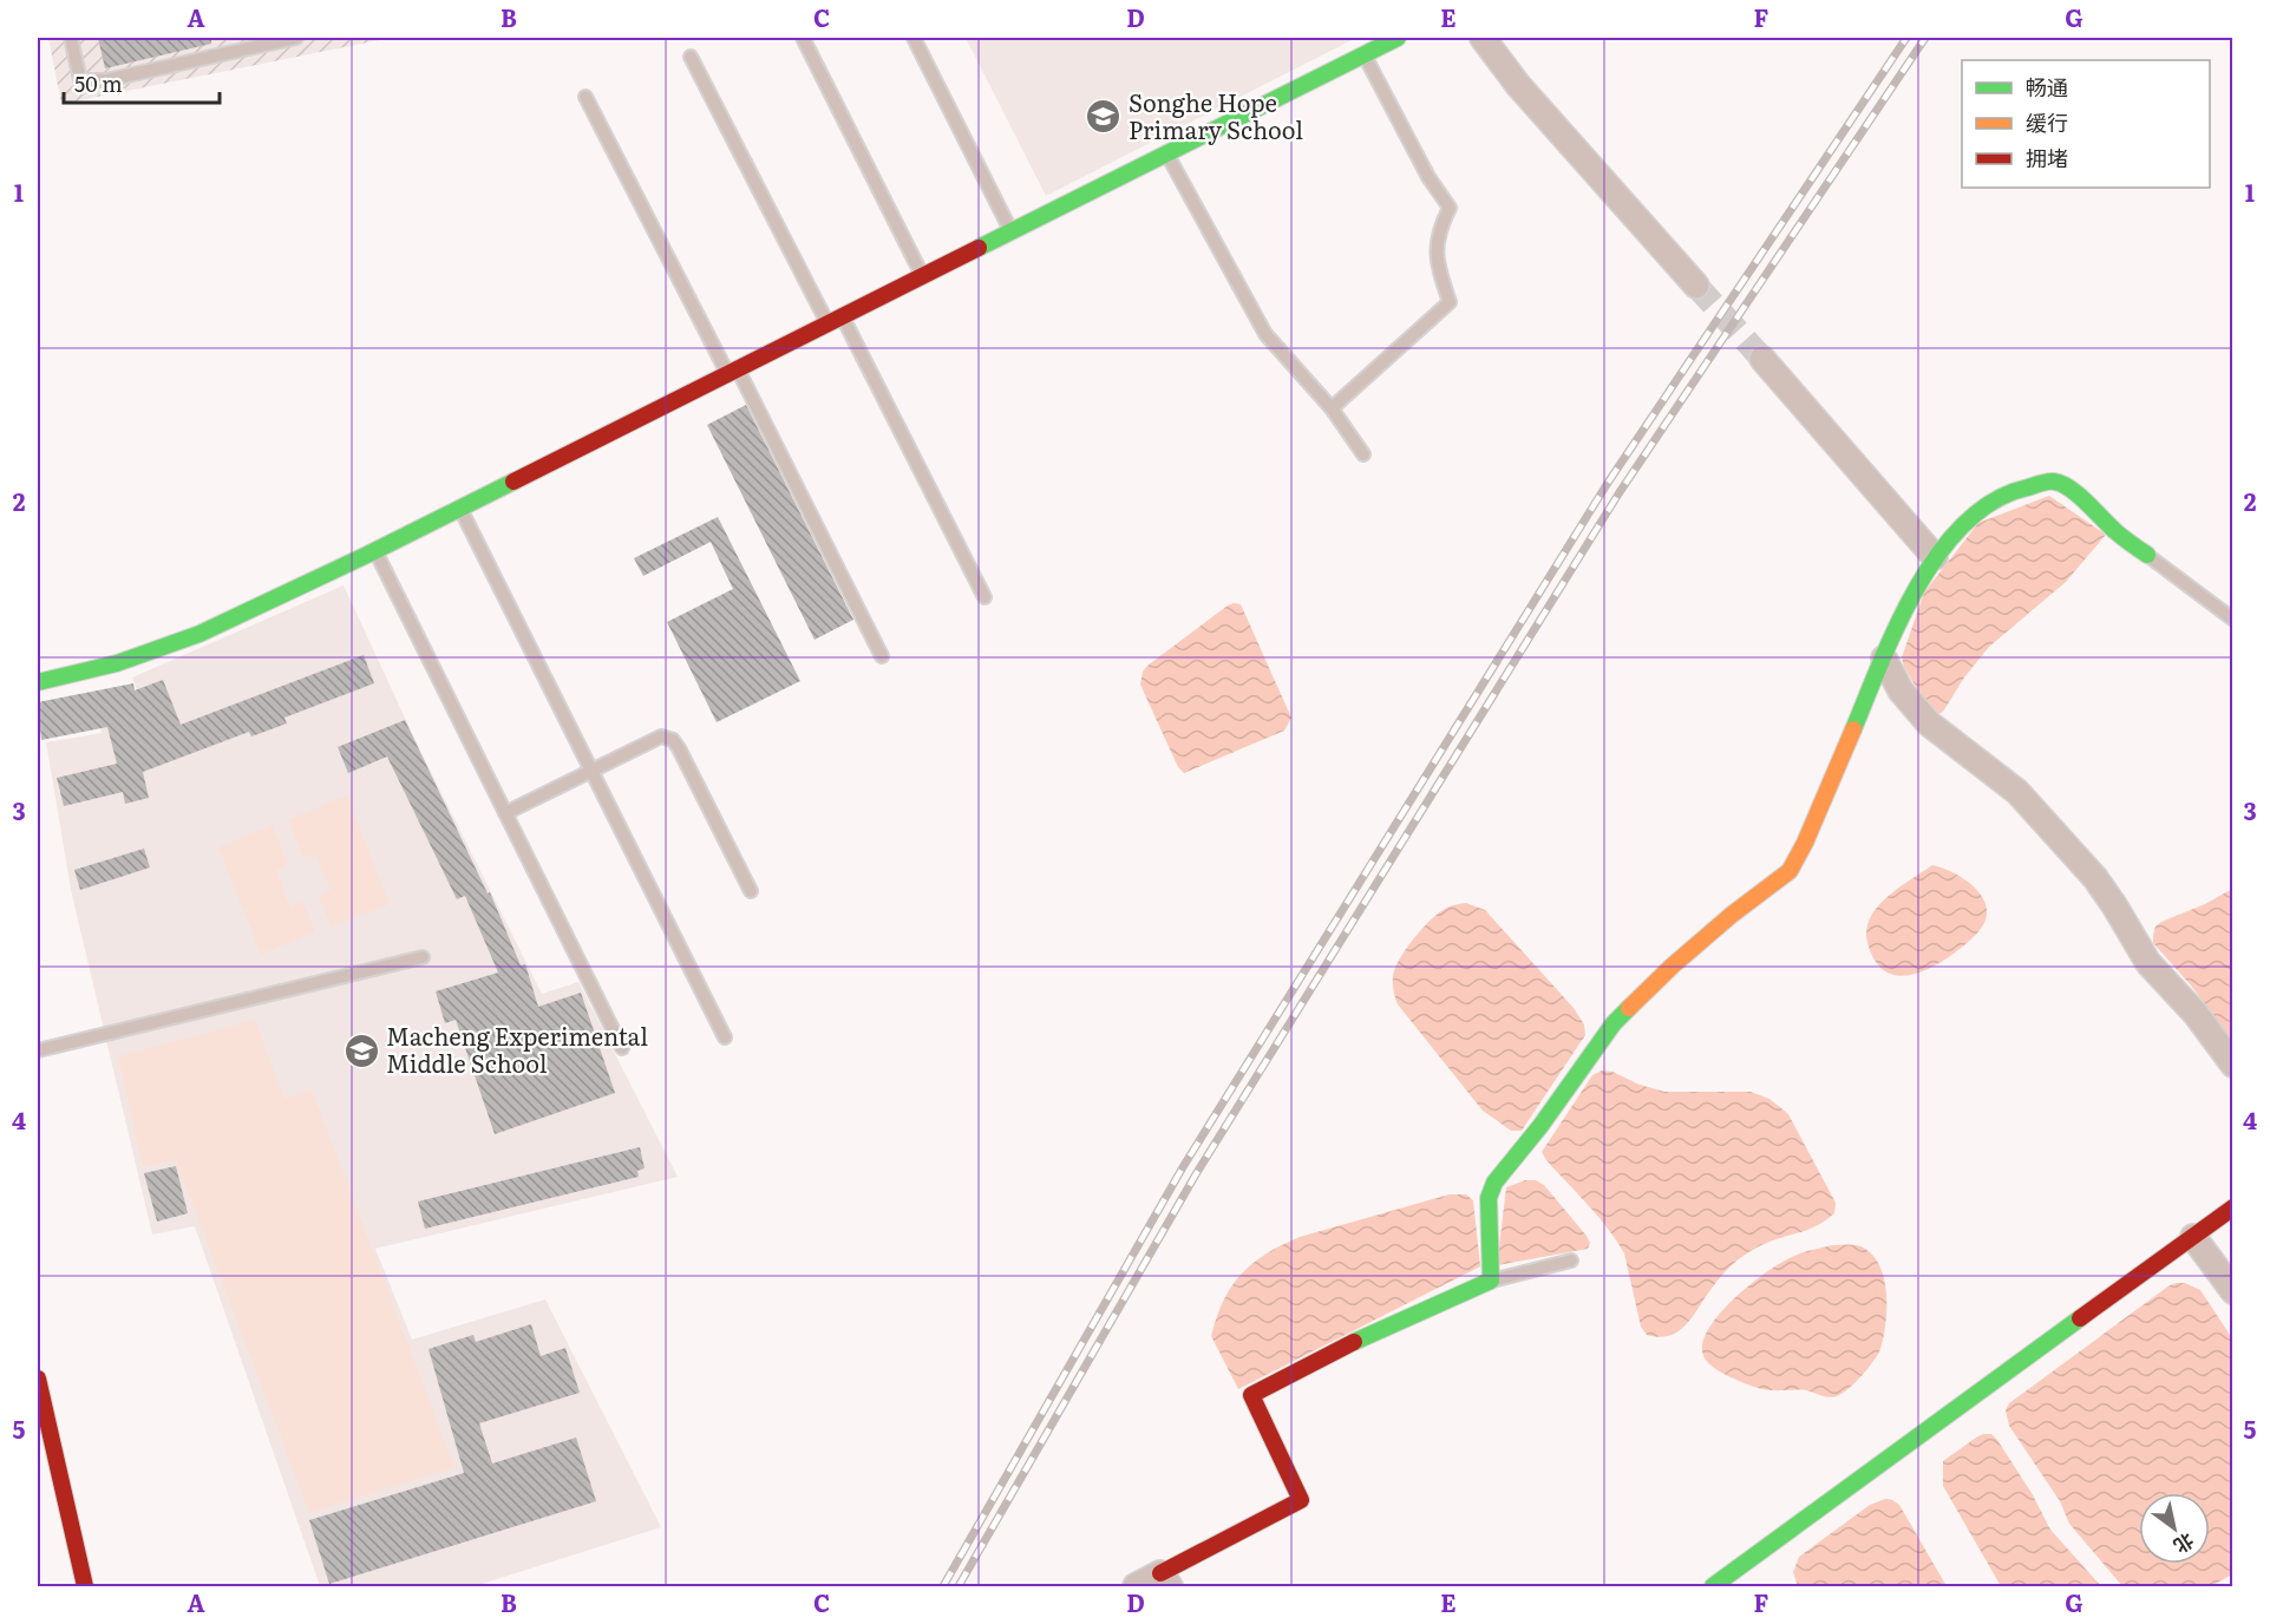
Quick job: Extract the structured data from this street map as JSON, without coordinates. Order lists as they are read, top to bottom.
{
  "places": {
    "school or university": ["Songhe Hope Primary School", "Macheng Experimental Middle School"]
  },
  "legend": ["畅通", "缓行", "拥堵"],
  "scale_bar": "50 m",
  "north": "bottom right",
  "grid": {
    "columns": [
      "A",
      "B",
      "C",
      "D",
      "E",
      "F",
      "G"
    ],
    "rows": [
      "1",
      "2",
      "3",
      "4",
      "5"
    ]
  }
}
